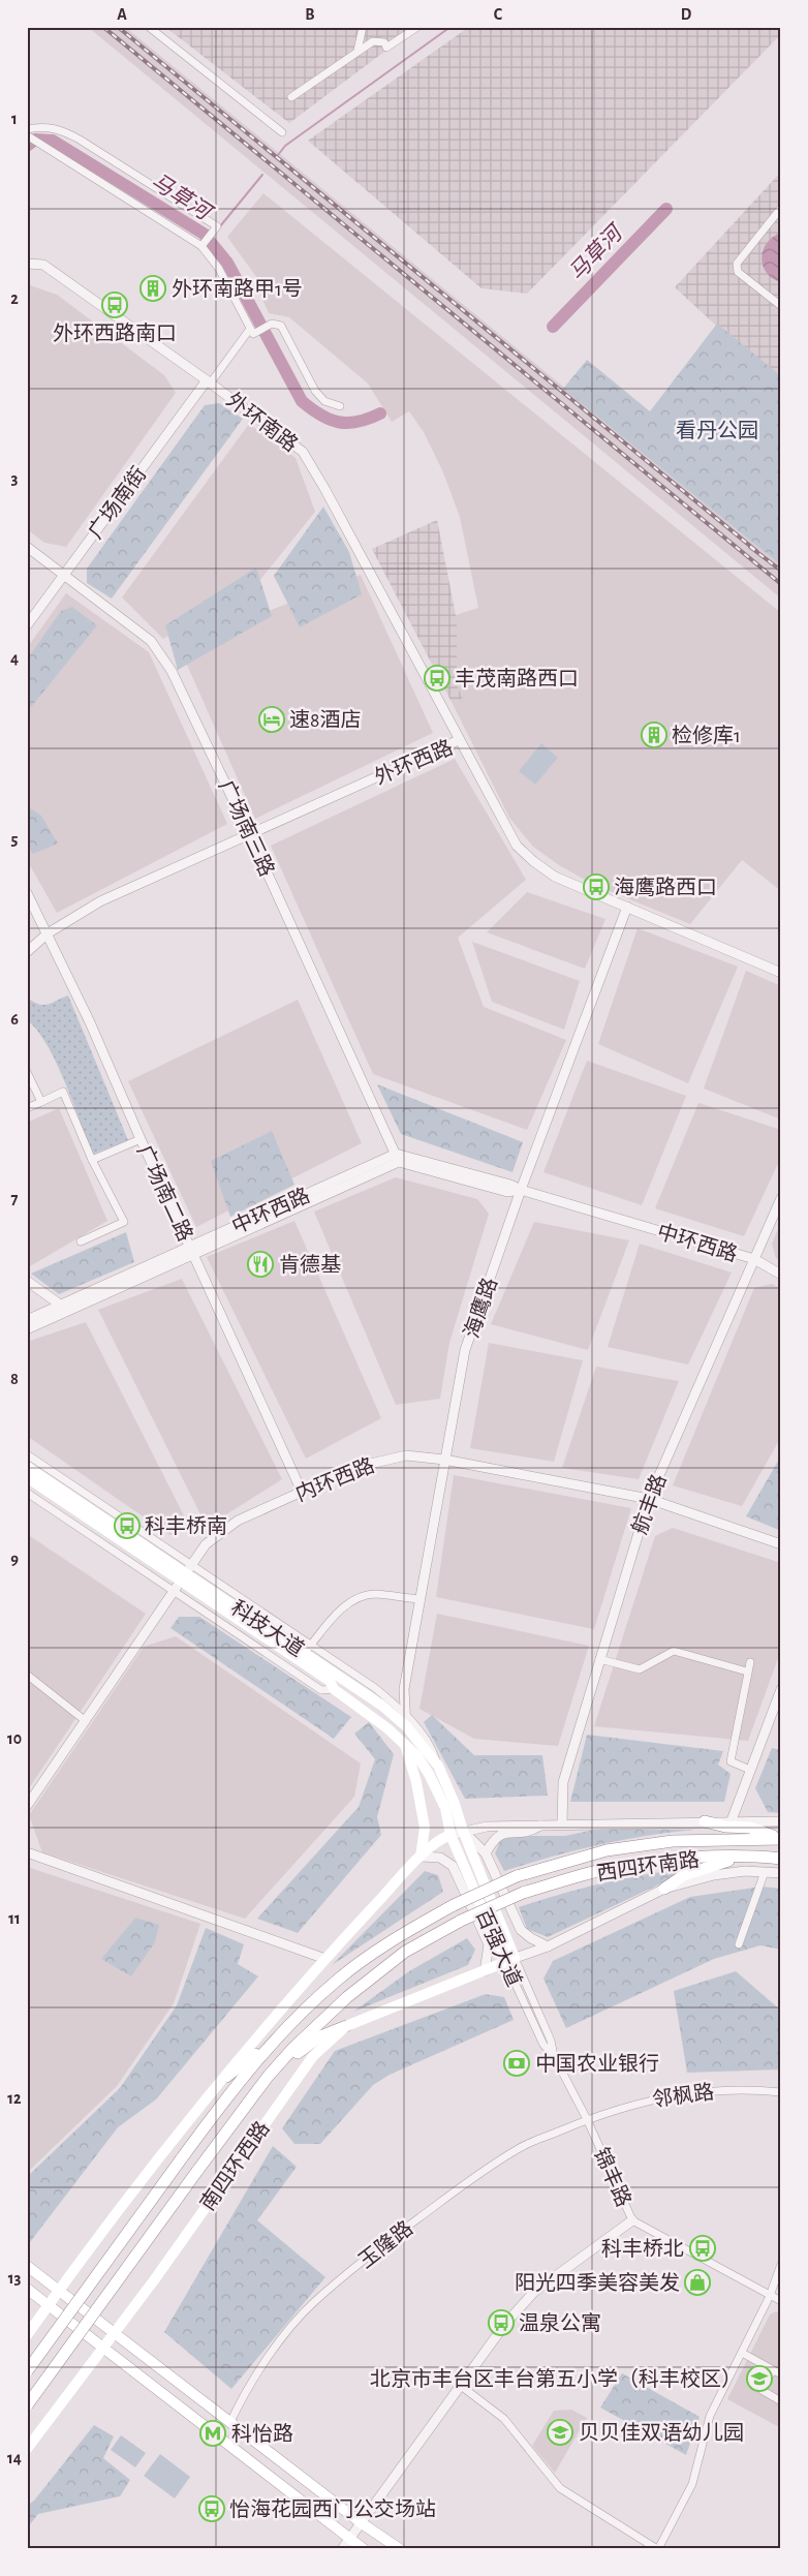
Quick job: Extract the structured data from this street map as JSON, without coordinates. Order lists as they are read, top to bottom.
{
  "streets": {
    "highway": ["西四环南路"],
    "main road": ["科技大道", "百强大道", "南四环西路"],
    "street": [
      "外环南路",
      "广场南街",
      "外环西路",
      "广场南三路",
      "广场南二路",
      "中环西路",
      "海鹰路",
      "内环西路",
      "航丰路",
      "邻枫路",
      "锦丰路",
      "玉隆路"
    ]
  },
  "crossings": [
    ["外环南路", "广场南街"],
    ["外环南路", "外环西路"],
    ["广场南街", "广场南三路"],
    ["外环西路", "广场南三路"],
    ["外环西路", "广场南二路"],
    ["外环西路", "海鹰路"],
    ["广场南三路", "中环西路"],
    ["广场南二路", "中环西路"],
    ["广场南二路", "内环西路"],
    ["中环西路", "海鹰路"],
    ["中环西路", "航丰路"],
    ["海鹰路", "内环西路"],
    ["海鹰路", "科技大道"],
    ["内环西路", "航丰路"],
    ["内环西路", "科技大道"],
    ["航丰路", "西四环南路"],
    ["科技大道", "西四环南路"],
    ["科技大道", "百强大道"],
    ["西四环南路", "百强大道"],
    ["西四环南路", "南四环西路"],
    ["百强大道", "邻枫路"],
    ["百强大道", "南四环西路"],
    ["百强大道", "锦丰路"],
    ["百强大道", "玉隆路"],
    ["邻枫路", "锦丰路"],
    ["邻枫路", "玉隆路"],
    ["锦丰路", "玉隆路"]
  ],
  "water": ["马草河"],
  "parks": ["看丹公园"],
  "places": {
    "building": ["外环南路甲1号", "检修库1"],
    "bus stop": [
      "外环西路南口",
      "丰茂南路西口",
      "海鹰路西口",
      "科丰桥南",
      "科丰桥北",
      "温泉公寓",
      "怡海花园西门公交场站"
    ],
    "hotel": ["速8酒店"],
    "restaurant": ["肯德基"],
    "bank": ["中国农业银行"],
    "shop": ["阳光四季美容美发"],
    "school or university": ["北京市丰台区丰台第五小学（科丰校区）", "贝贝佳双语幼儿园"],
    "metro station": ["科怡路"]
  },
  "grid": {
    "columns": [
      "A",
      "B",
      "C",
      "D"
    ],
    "rows": [
      "1",
      "2",
      "3",
      "4",
      "5",
      "6",
      "7",
      "8",
      "9",
      "10",
      "11",
      "12",
      "13",
      "14"
    ]
  }
}
